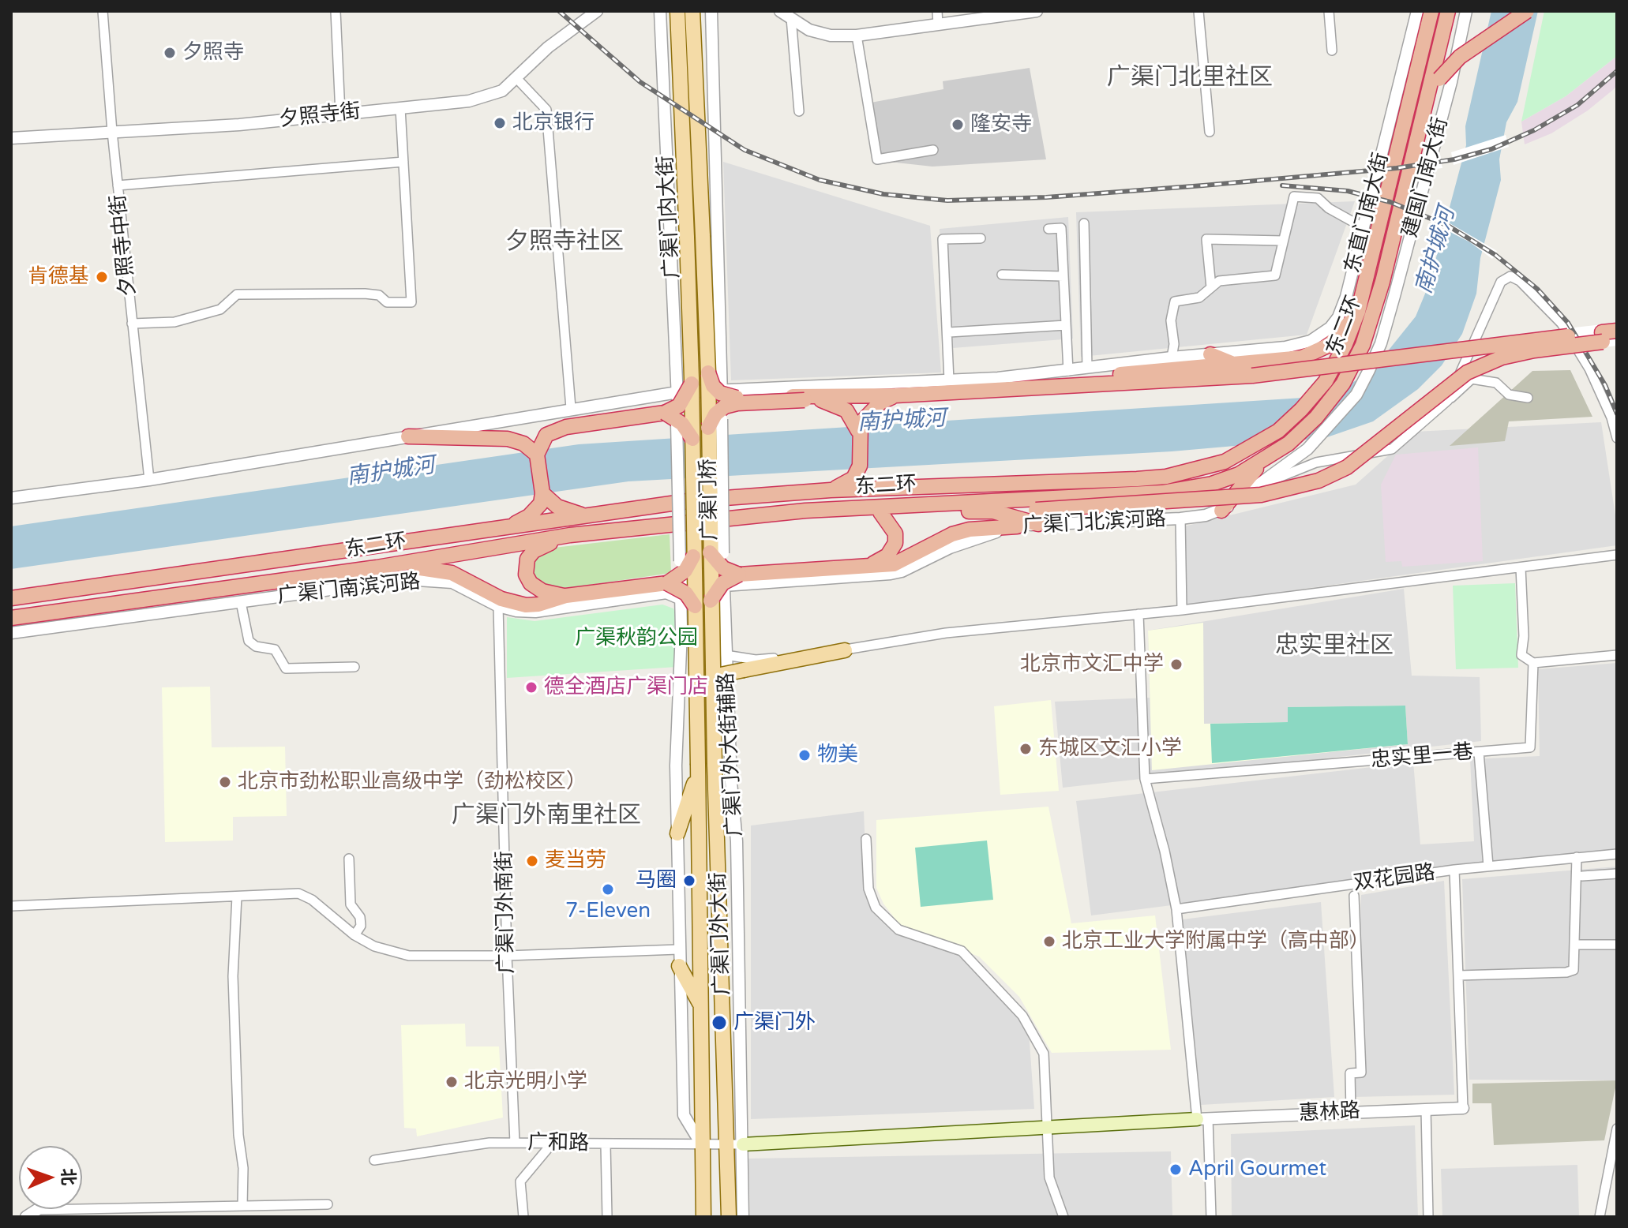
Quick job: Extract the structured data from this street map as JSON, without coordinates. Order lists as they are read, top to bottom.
{
  "streets": {
    "highway": ["东二环"],
    "main road": ["广渠门内大街", "广渠门桥", "广渠门外大街"],
    "street": [
      "夕照寺街",
      "建国门南大街",
      "东直门南大街",
      "夕照寺中街",
      "广渠门北滨河路",
      "广渠门南滨河路",
      "广渠门外大街辅路",
      "忠实里一巷",
      "双花园路",
      "广渠门外南街",
      "惠林路",
      "广和路"
    ]
  },
  "crossings": [
    ["夕照寺街", "夕照寺中街"],
    ["建国门南大街", "广渠门北滨河路"],
    ["广渠门内大街", "广渠门桥"],
    ["广渠门桥", "广渠门外大街辅路"],
    ["广渠门桥", "广渠门外大街"],
    ["广渠门北滨河路", "广渠门南滨河路"],
    ["广渠门北滨河路", "广渠门外大街辅路"],
    ["广渠门南滨河路", "广渠门外大街辅路"],
    ["广渠门南滨河路", "广渠门外南街"],
    ["广渠门外大街辅路", "广和路"],
    ["广渠门外南街", "广和路"],
    ["广渠门外大街", "广和路"]
  ],
  "districts": [
    "广渠门北里社区",
    "夕照寺社区",
    "忠实里社区",
    "广渠门外南里社区"
  ],
  "water": ["南护城河"],
  "parks": ["广渠秋韵公园"],
  "places": [
    "夕照寺",
    "北京银行",
    "隆安寺",
    "肯德基",
    "北京市文汇中学",
    "德全酒店广渠门店",
    "东城区文汇小学",
    "物美",
    "北京市劲松职业高级中学（劲松校区）",
    "麦当劳",
    "马圈",
    "7-Eleven",
    "北京工业大学附属中学（高中部）",
    "广渠门外",
    "北京光明小学",
    "April Gourmet"
  ],
  "north": "right"
}
